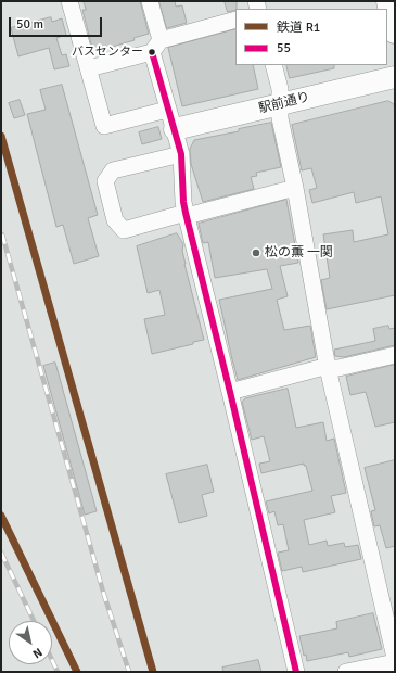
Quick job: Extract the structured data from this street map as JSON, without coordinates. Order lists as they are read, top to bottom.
{
  "streets": {
    "main road": ["駅前通り"]
  },
  "places": ["バスセンター", "松の薫 一関"],
  "lines": ["transit line 55", "rail line R1"],
  "legend": ["鉄道 R1", "55"],
  "scale_bar": "50 m",
  "north": "bottom right"
}
